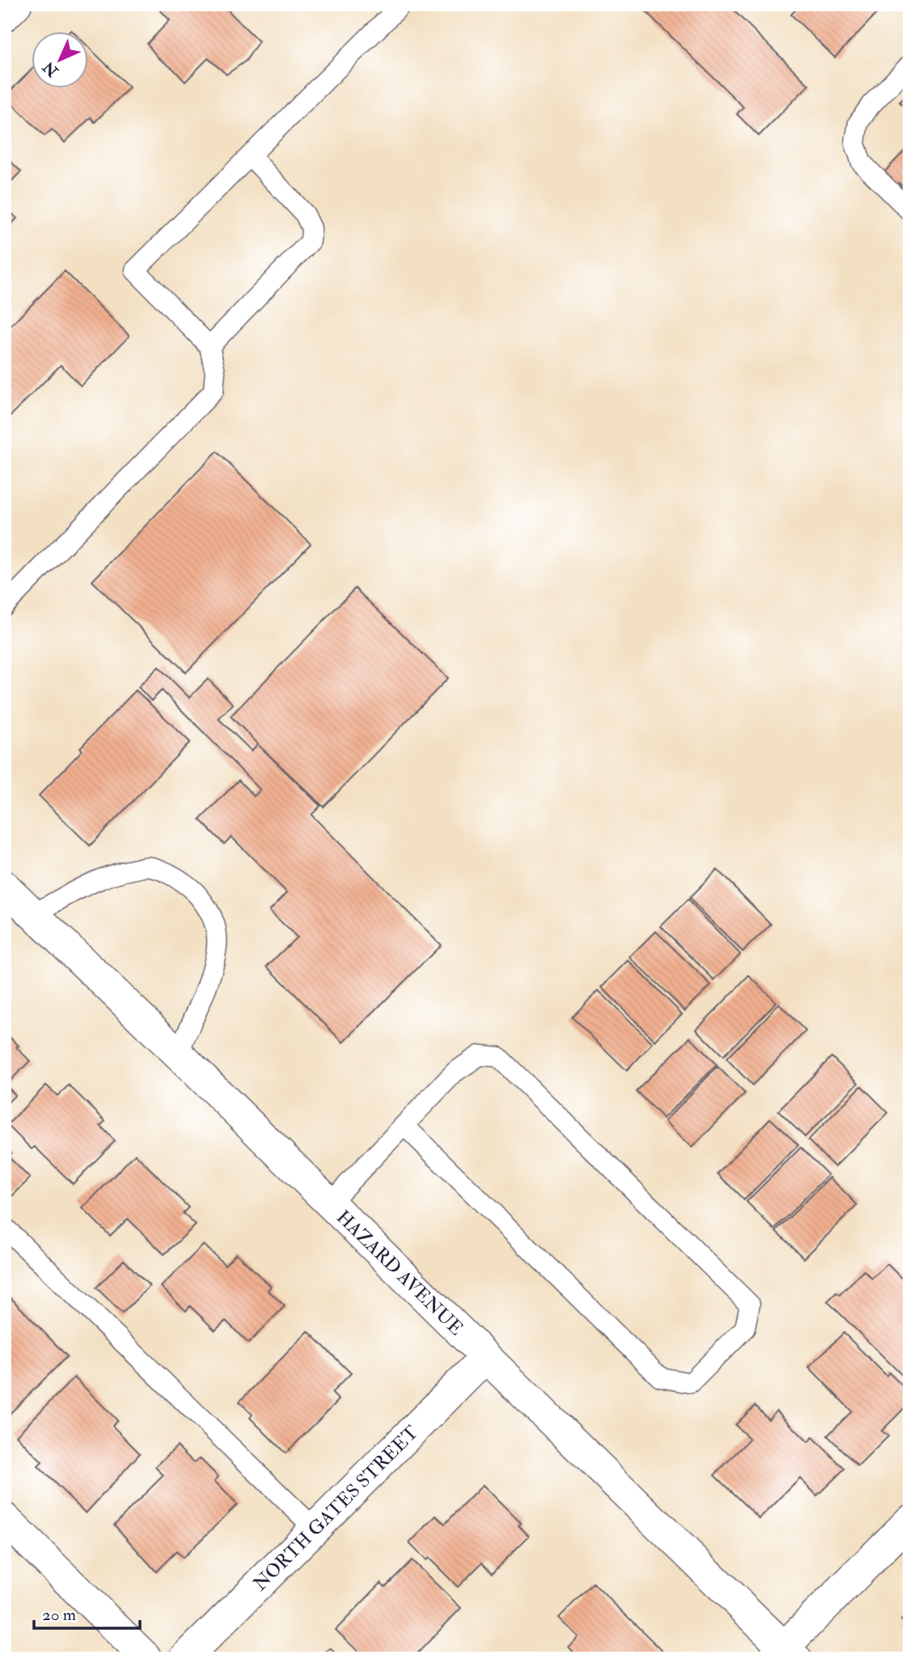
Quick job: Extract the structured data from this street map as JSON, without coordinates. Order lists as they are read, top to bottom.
{
  "streets": {
    "street": ["HAZARD AVENUE", "NORTH GATES STREET"]
  },
  "crossings": [
    ["HAZARD AVENUE", "NORTH GATES STREET"]
  ],
  "scale_bar": "20 m",
  "north": "bottom left"
}
